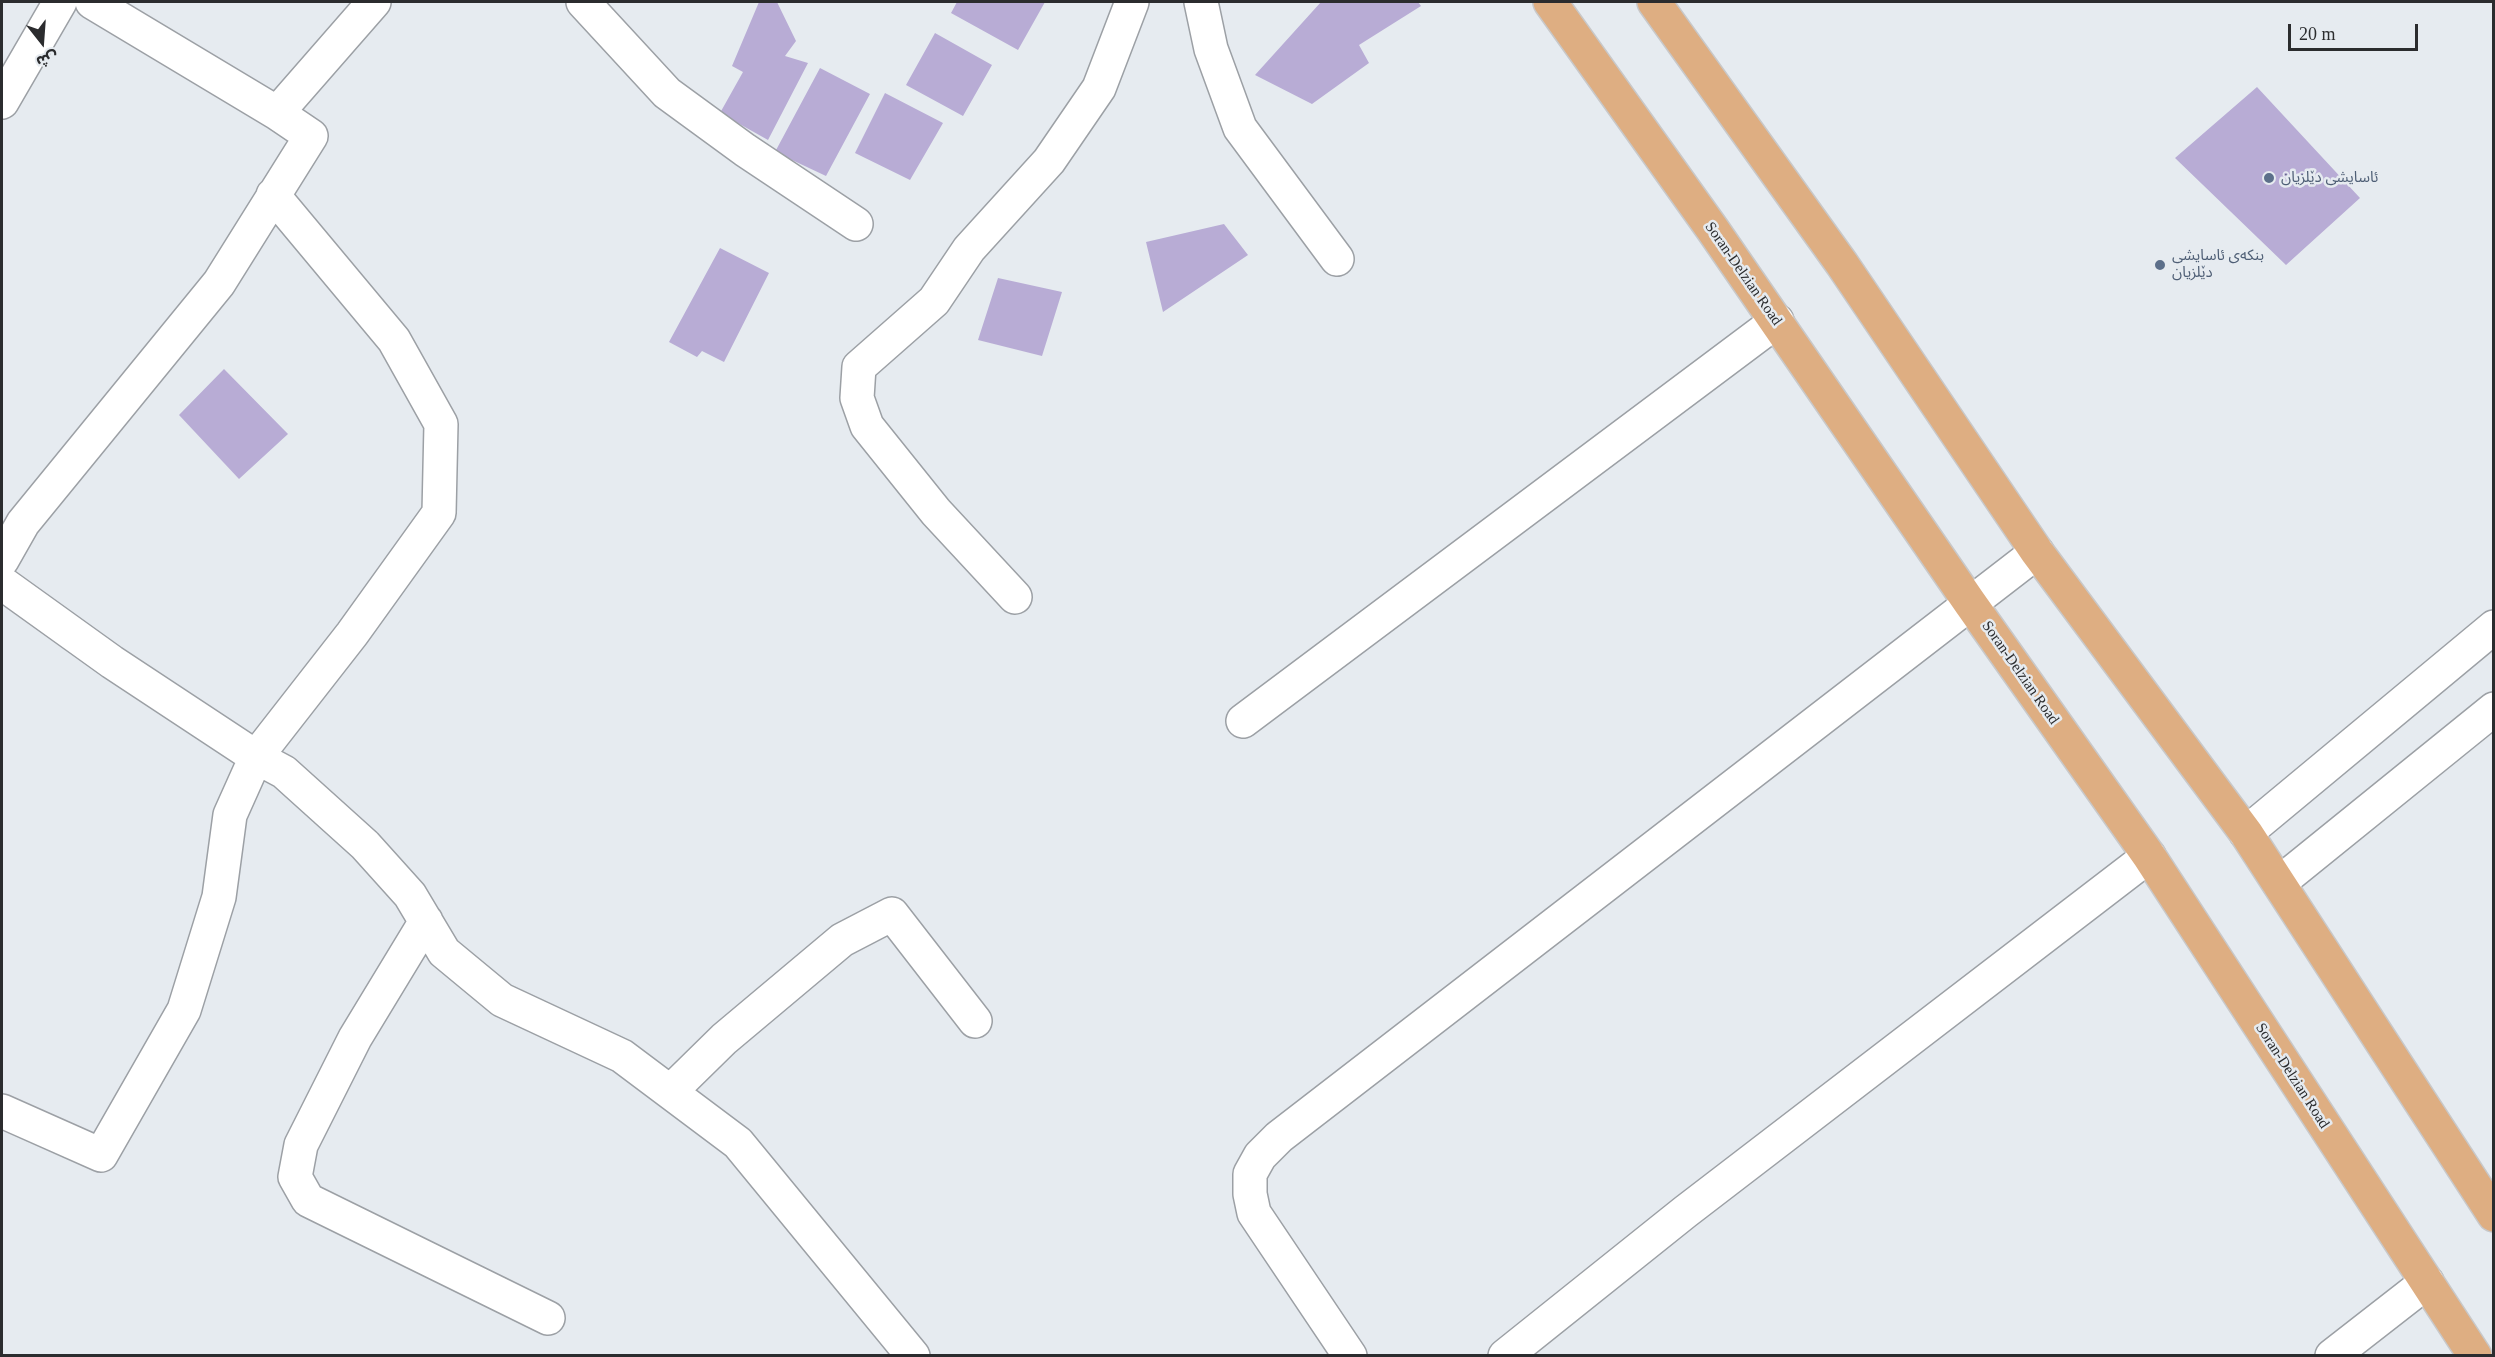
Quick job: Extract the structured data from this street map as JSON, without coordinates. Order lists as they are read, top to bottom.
{
  "streets": {
    "main road": ["Soran-Delzian Road"]
  },
  "places": ["ئاسایشی دێلزیان", "بنکەی ئاسایشی دێلزیان"],
  "scale_bar": "20 m",
  "north": "bottom"
}
